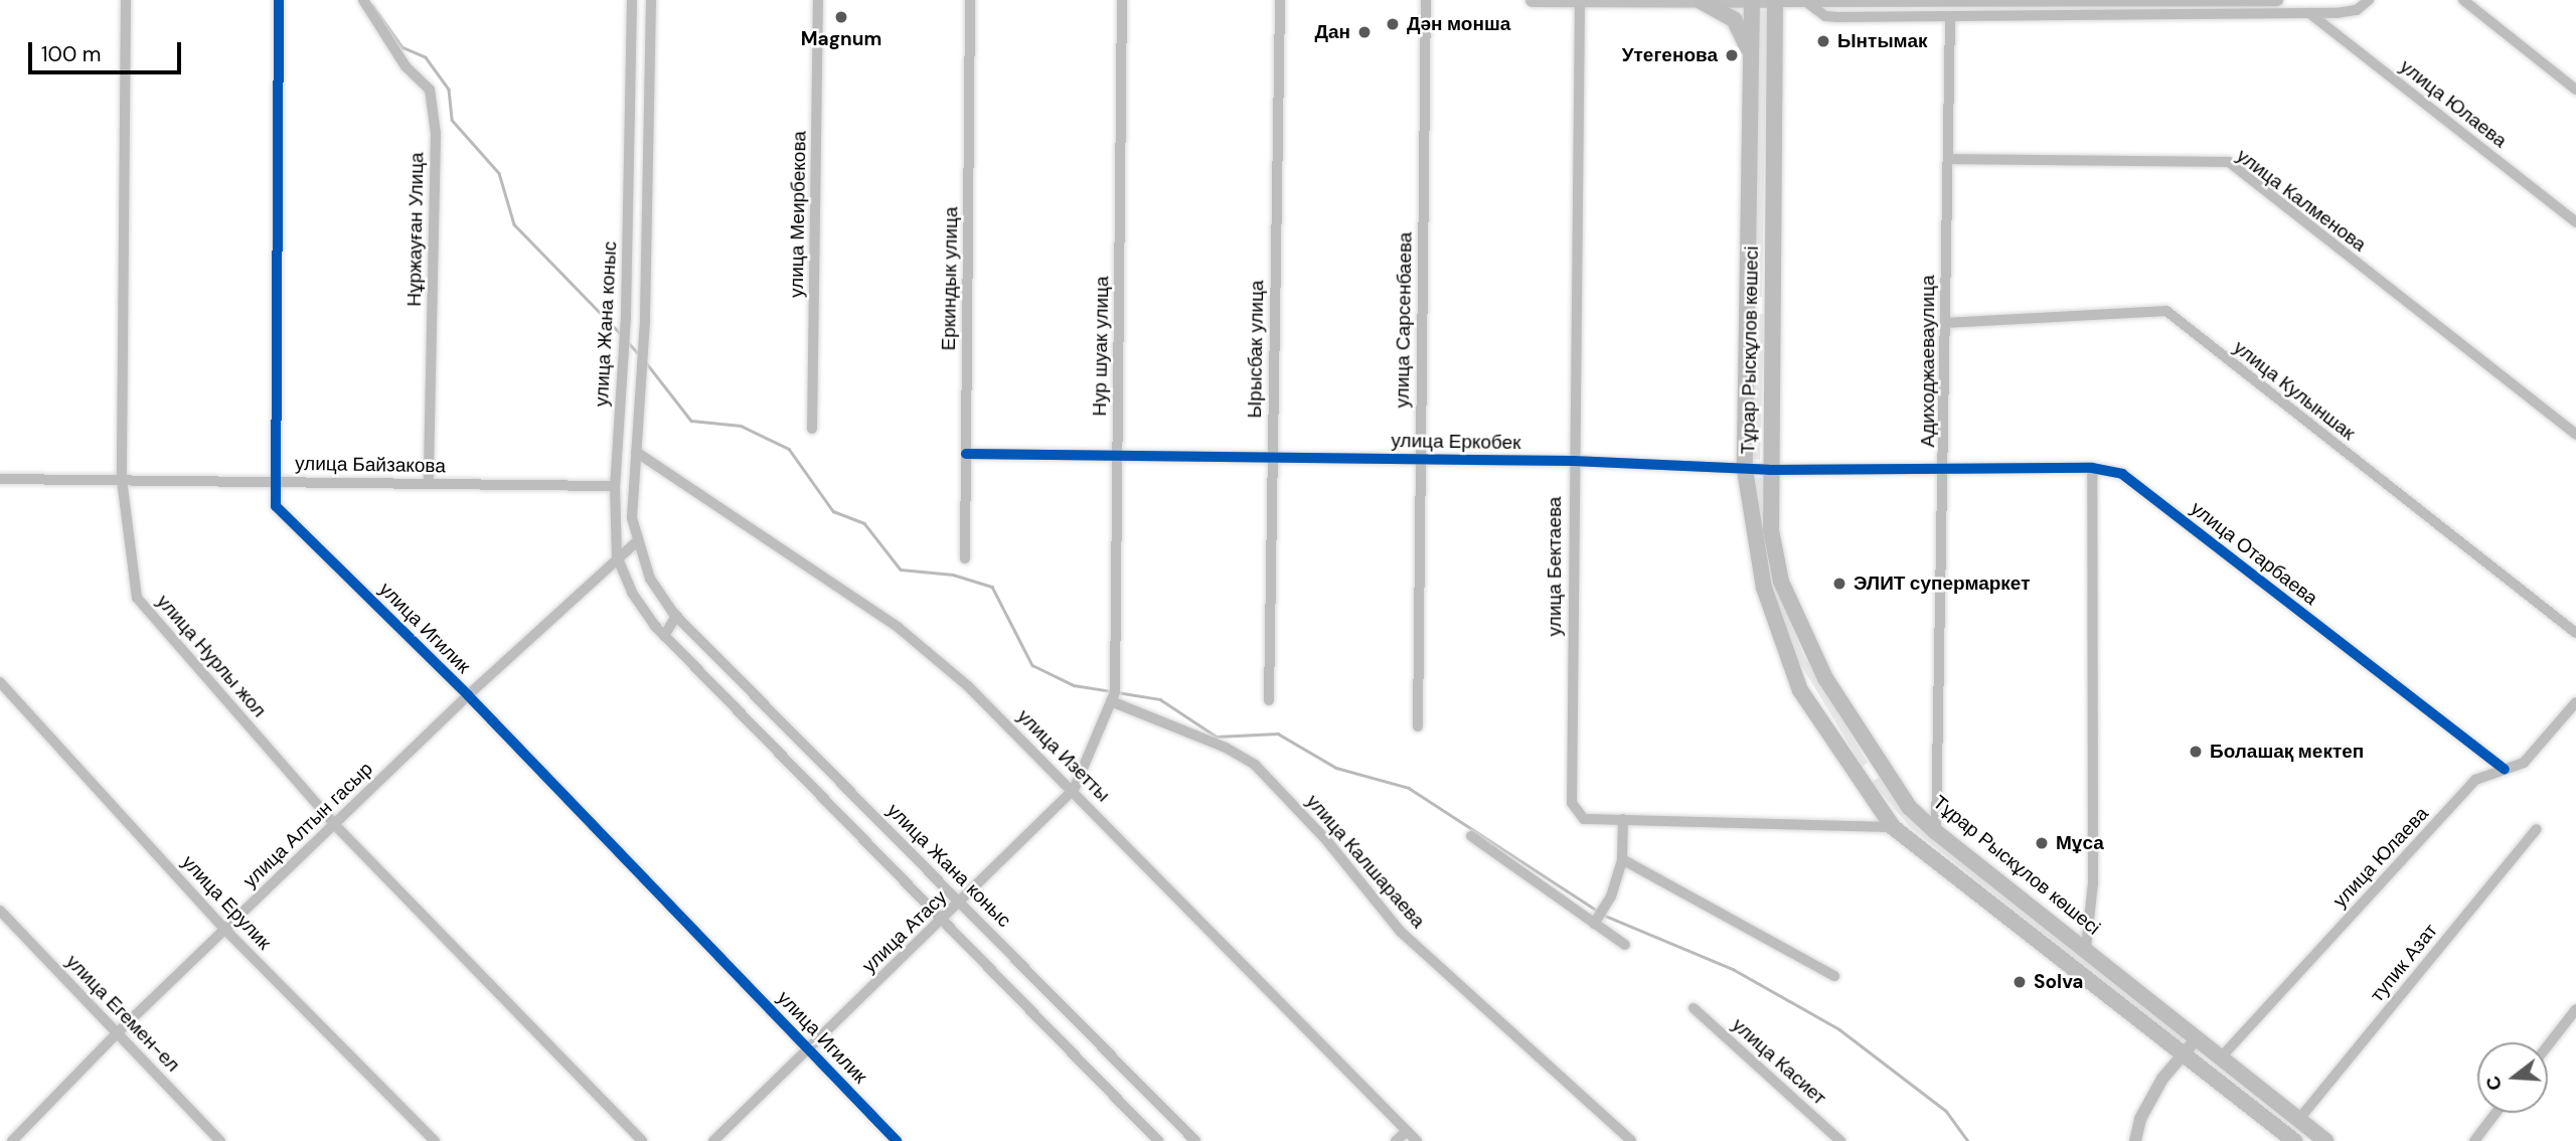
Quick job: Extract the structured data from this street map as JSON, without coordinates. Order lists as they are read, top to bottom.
{
  "streets": {
    "main road": ["Тұрар Рыскұлов көшесі"],
    "street": [
      "улица Юлаева",
      "улица Калменова",
      "улица Меирбекова",
      "Нұржауған Улица",
      "Еркиндык улица",
      "улица Сарсенбаева",
      "улица Жана коныс",
      "Нур шуак улица",
      "Ырысбак улица",
      "Адиходжаеваулица",
      "улица Кулыншак",
      "улица Еркобек",
      "улица Байзакова",
      "улица Отарбаева",
      "улица Бектаева",
      "улица Игилик",
      "улица Нурлы жол",
      "улица Изетты",
      "улица Алтын гасыр",
      "улица Калшараева",
      "улица Ерулик",
      "улица Атасу",
      "тупик Азат",
      "улица Егемен-ел",
      "улица Касиет"
    ]
  },
  "crossings": [
    ["улица Юлаева", "Тұрар Рыскұлов көшесі"],
    ["улица Юлаева", "улица Отарбаева"],
    ["улица Калменова", "Адиходжаеваулица"],
    ["Нұржауған Улица", "улица Байзакова"],
    ["Еркиндык улица", "улица Еркобек"],
    ["улица Сарсенбаева", "улица Еркобек"],
    ["улица Жана коныс", "улица Байзакова"],
    ["улица Жана коныс", "улица Изетты"],
    ["улица Жана коныс", "улица Алтын гасыр"],
    ["улица Жана коныс", "улица Атасу"],
    ["Нур шуак улица", "улица Еркобек"],
    ["Нур шуак улица", "улица Калшараева"],
    ["Нур шуак улица", "улица Атасу"],
    ["Ырысбак улица", "улица Еркобек"],
    ["Тұрар Рыскұлов көшесі", "Адиходжаеваулица"],
    ["Тұрар Рыскұлов көшесі", "улица Еркобек"],
    ["Тұрар Рыскұлов көшесі", "улица Бектаева"],
    ["Тұрар Рыскұлов көшесі", "тупик Азат"],
    ["Адиходжаеваулица", "улица Кулыншак"],
    ["Адиходжаеваулица", "улица Еркобек"],
    ["Адиходжаеваулица", "улица Отарбаева"],
    ["улица Еркобек", "улица Отарбаева"],
    ["улица Еркобек", "улица Бектаева"],
    ["улица Байзакова", "улица Игилик"],
    ["улица Байзакова", "улица Нурлы жол"],
    ["улица Игилик", "улица Алтын гасыр"],
    ["улица Игилик", "улица Атасу"],
    ["улица Нурлы жол", "улица Алтын гасыр"],
    ["улица Изетты", "улица Атасу"],
    ["улица Алтын гасыр", "улица Ерулик"],
    ["улица Алтын гасыр", "улица Егемен-ел"],
    ["улица Калшараева", "улица Атасу"]
  ],
  "places": [
    "Magnum",
    "Дән монша",
    "Дан",
    "Ынтымак",
    "Утегенова",
    "ЭЛИТ супермаркет",
    "Болашақ мектеп",
    "Мұса",
    "Solva"
  ],
  "scale_bar": "100 m",
  "north": "left"
}
